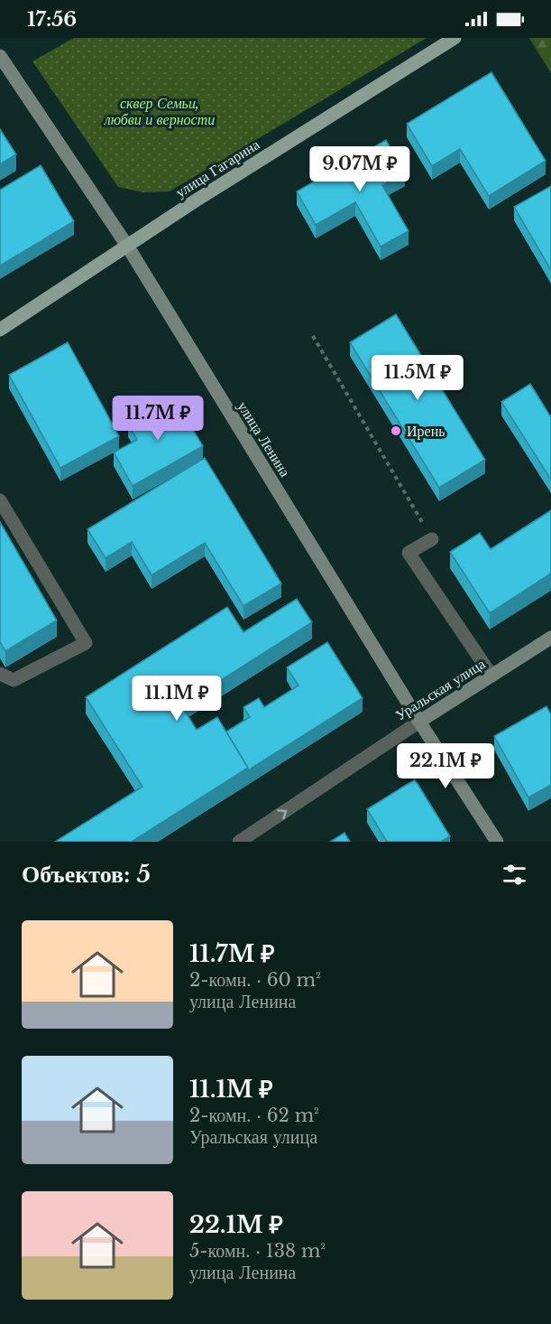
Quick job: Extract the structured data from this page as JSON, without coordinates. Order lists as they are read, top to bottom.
{
  "streets": {
    "main road": ["улица Гагарина", "улица Ленина", "Уральская улица"]
  },
  "crossings": [
    ["улица Гагарина", "улица Ленина"],
    ["улица Ленина", "Уральская улица"]
  ],
  "one_way": ["Уральская улица"],
  "parks": ["сквер Семьи, любви и верности"],
  "places": ["Ирень"],
  "page": {
    "status": "17:56",
    "price": [
      "9.07M ₽",
      "11.5M ₽",
      "11.7M ₽",
      "11.1M ₽",
      "22.1M ₽"
    ],
    "heading": "Объектов: 5",
    "list": [
      {
        "name": "11.7M ₽",
        "note": "2-комн. · 60 m² · улица Ленина"
      },
      {
        "name": "11.1M ₽",
        "note": "2-комн. · 62 m² · Уральская улица"
      },
      {
        "name": "22.1M ₽",
        "note": "5-комн. · 138 m² · улица Ленина"
      }
    ]
  }
}
